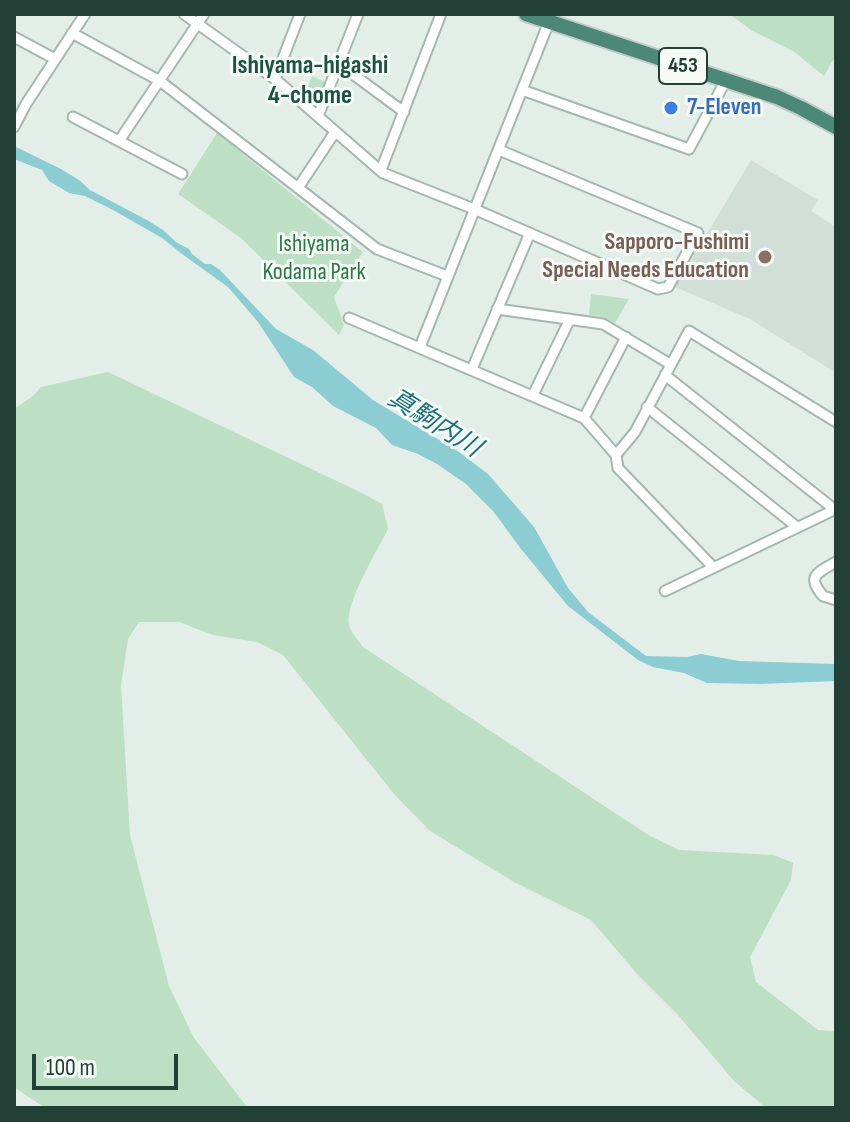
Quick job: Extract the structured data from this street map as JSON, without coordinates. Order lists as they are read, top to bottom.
{
  "streets": {
    "highway": ["453"]
  },
  "districts": ["Ishiyama-higashi 4-chome"],
  "water": ["真駒内川"],
  "parks": ["Ishiyama Kodama Park"],
  "places": ["7-Eleven", "Sapporo-Fushimi Special Needs Education"],
  "scale_bar": "100 m"
}
